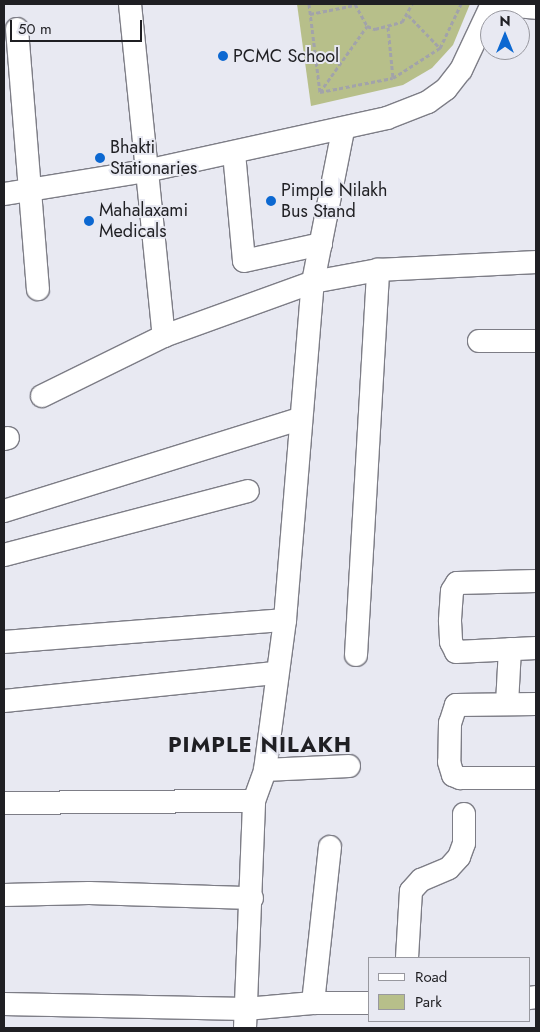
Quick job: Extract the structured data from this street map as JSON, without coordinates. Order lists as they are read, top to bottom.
{
  "districts": ["PIMPLE NILAKH"],
  "places": [
    "PCMC School",
    "Bhakti Stationaries",
    "Pimple Nilakh Bus Stand",
    "Mahalaxami Medicals"
  ],
  "legend": ["Road", "Park"],
  "scale_bar": "50 m",
  "north": "top"
}
